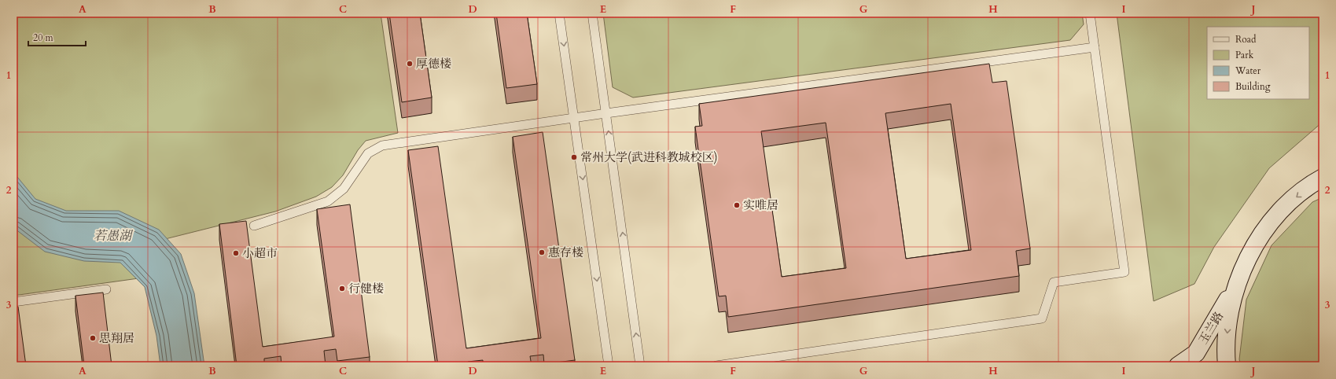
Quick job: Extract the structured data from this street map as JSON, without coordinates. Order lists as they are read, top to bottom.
{
  "streets": {
    "street": ["玉兰路"]
  },
  "water": ["若愚湖"],
  "places": [
    "厚德楼",
    "常州大学(武进科教城校区)",
    "实唯居",
    "惠存楼",
    "小超市",
    "行健楼",
    "思翔居"
  ],
  "legend": [
    "Road",
    "Park",
    "Water",
    "Building"
  ],
  "scale_bar": "20 m",
  "grid": {
    "columns": [
      "A",
      "B",
      "C",
      "D",
      "E",
      "F",
      "G",
      "H",
      "I",
      "J"
    ],
    "rows": ["1", "2", "3"]
  }
}
